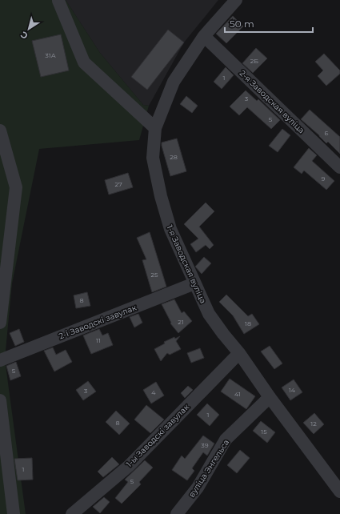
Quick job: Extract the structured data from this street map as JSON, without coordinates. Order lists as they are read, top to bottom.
{
  "streets": {
    "street": [
      "2-я Заводская вуліца",
      "1-я Заводская вуліца",
      "2-і Заводскі завулак",
      "1-ы Заводскі завулак",
      "вуліца Энгельса"
    ]
  },
  "crossings": [
    ["2-я Заводская вуліца", "1-я Заводская вуліца"],
    ["1-я Заводская вуліца", "2-і Заводскі завулак"],
    ["1-я Заводская вуліца", "1-ы Заводскі завулак"],
    ["1-я Заводская вуліца", "вуліца Энгельса"]
  ],
  "house_numbers": [
    "31А",
    "2Б",
    "1",
    "3",
    "5",
    "6",
    "28",
    "9",
    "27",
    "25",
    "8",
    "21",
    "18",
    "11",
    "5",
    "14",
    "3",
    "4",
    "41",
    "1",
    "8",
    "12",
    "15",
    "39",
    "1",
    "5"
  ],
  "scale_bar": "50 m",
  "north": "bottom left"
}
